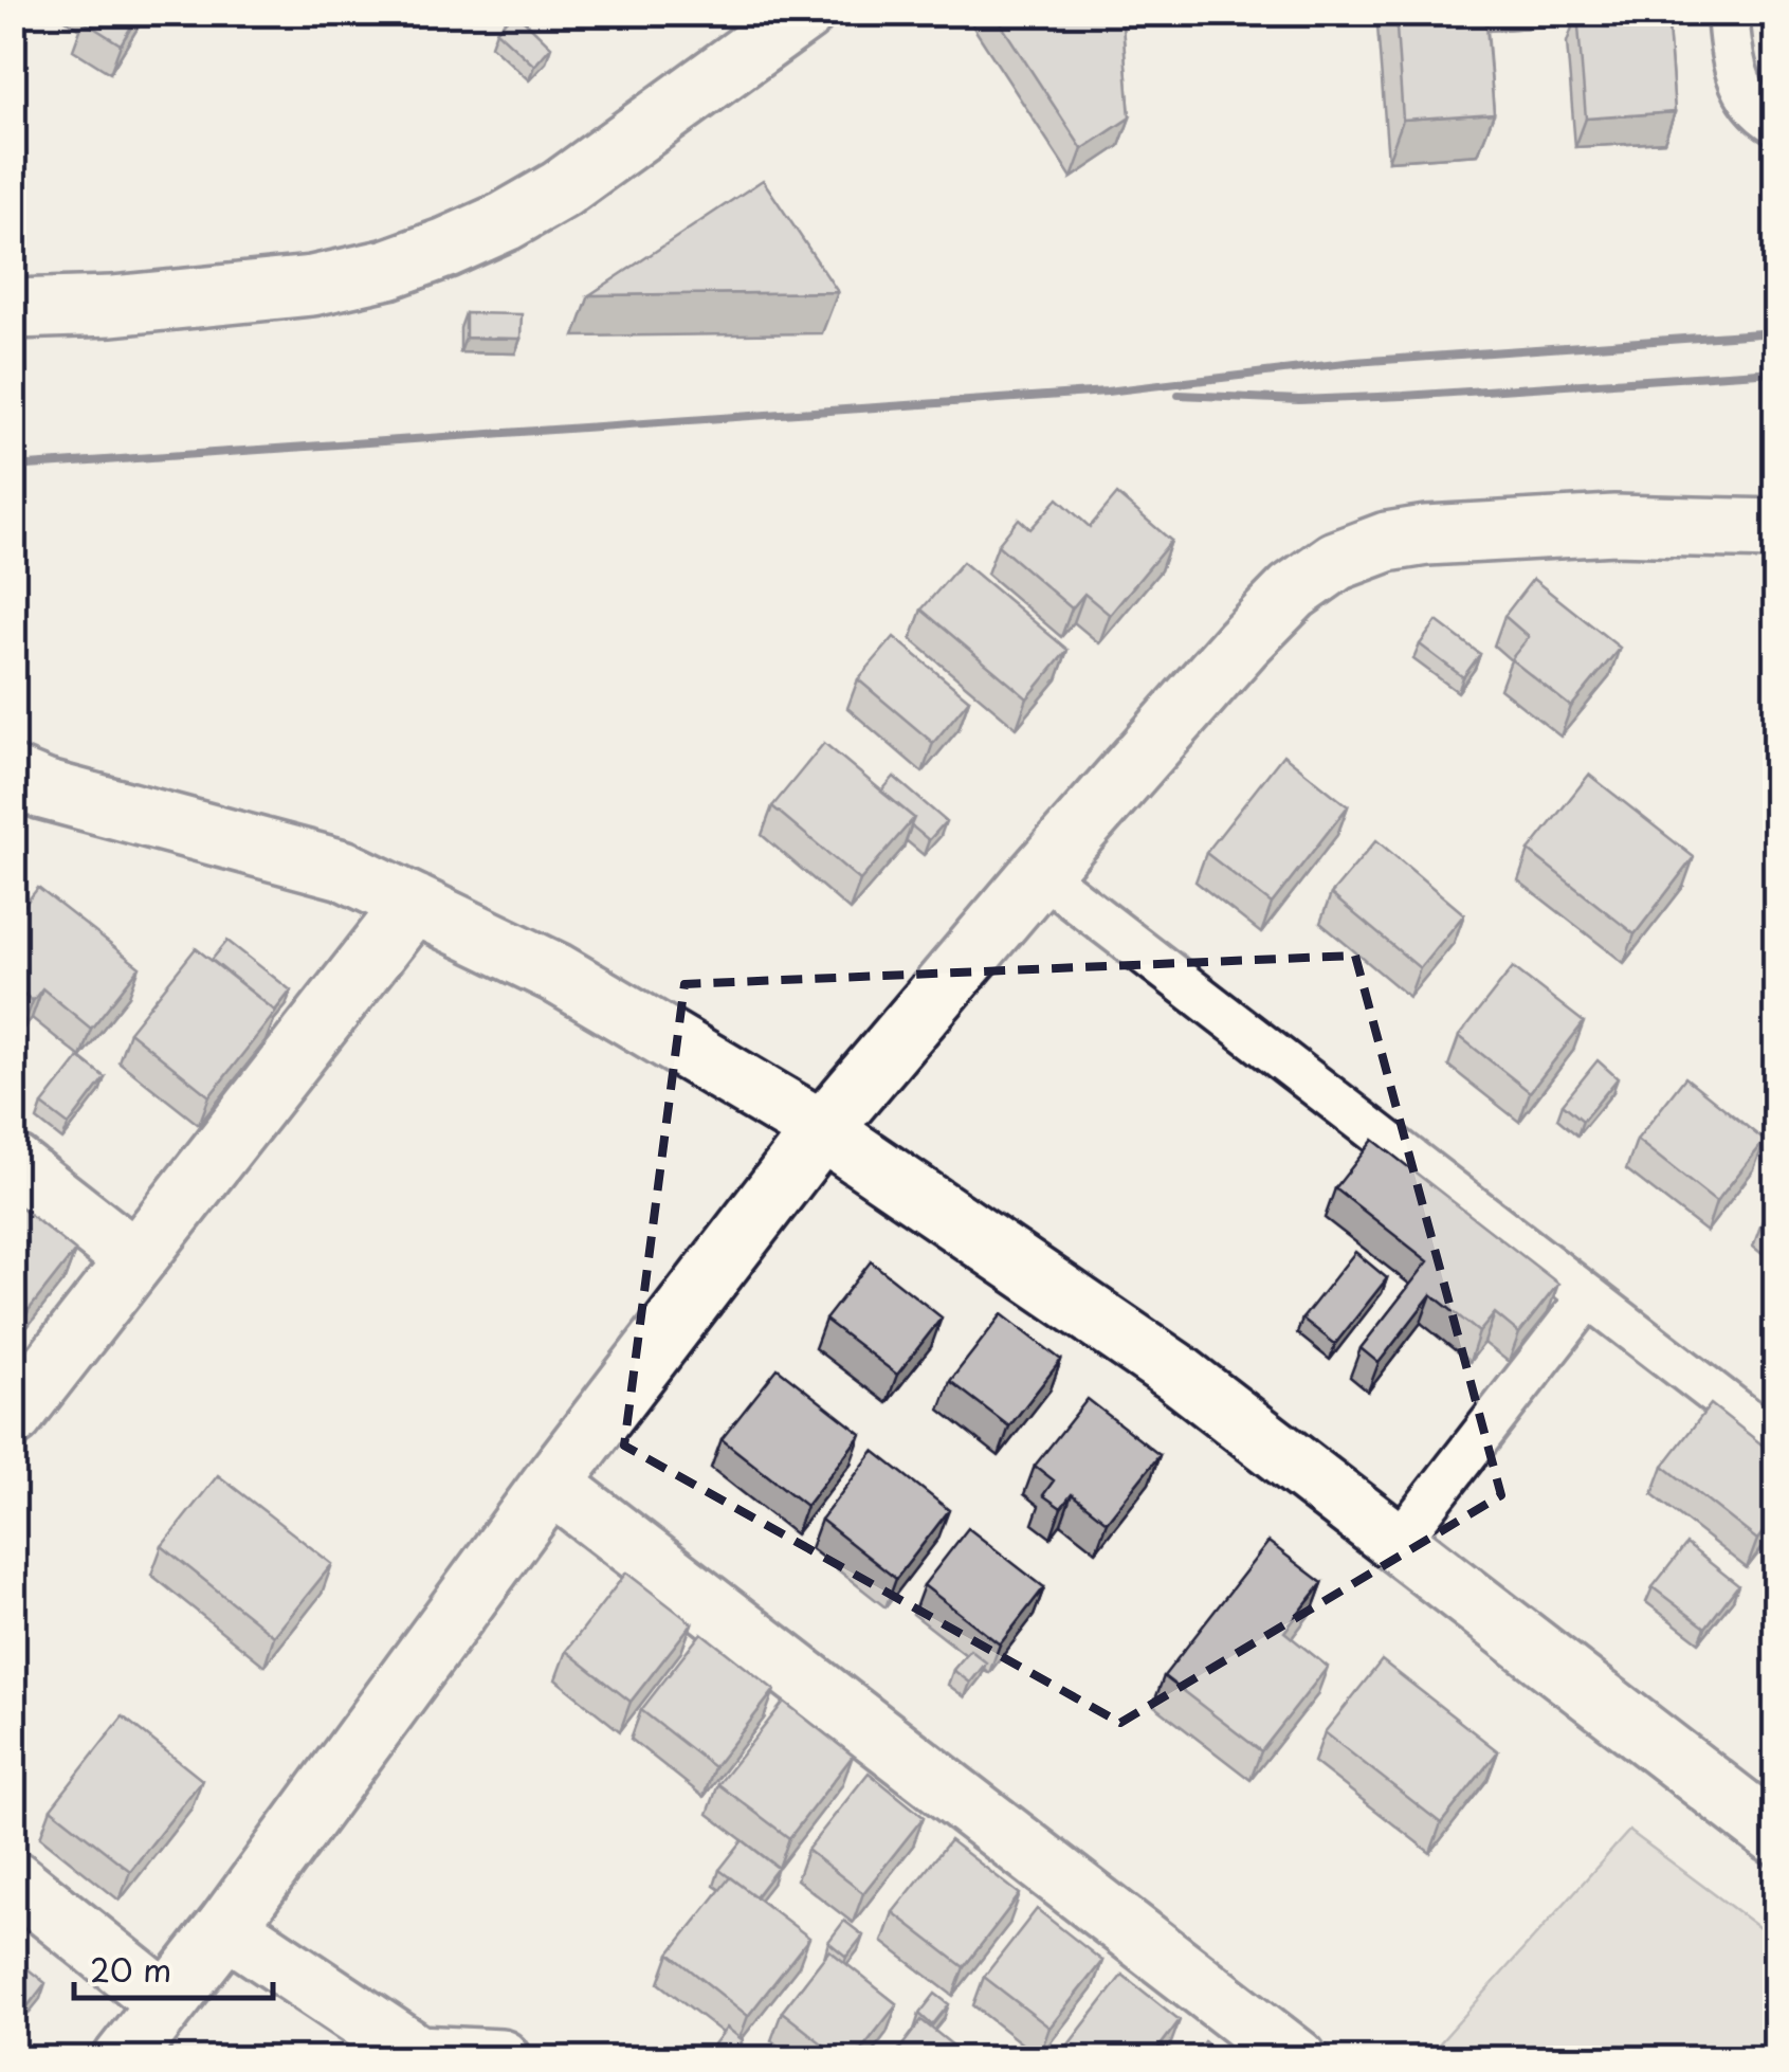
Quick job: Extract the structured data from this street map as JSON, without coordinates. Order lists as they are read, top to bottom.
{
  "scale_bar": "20 m"
}
